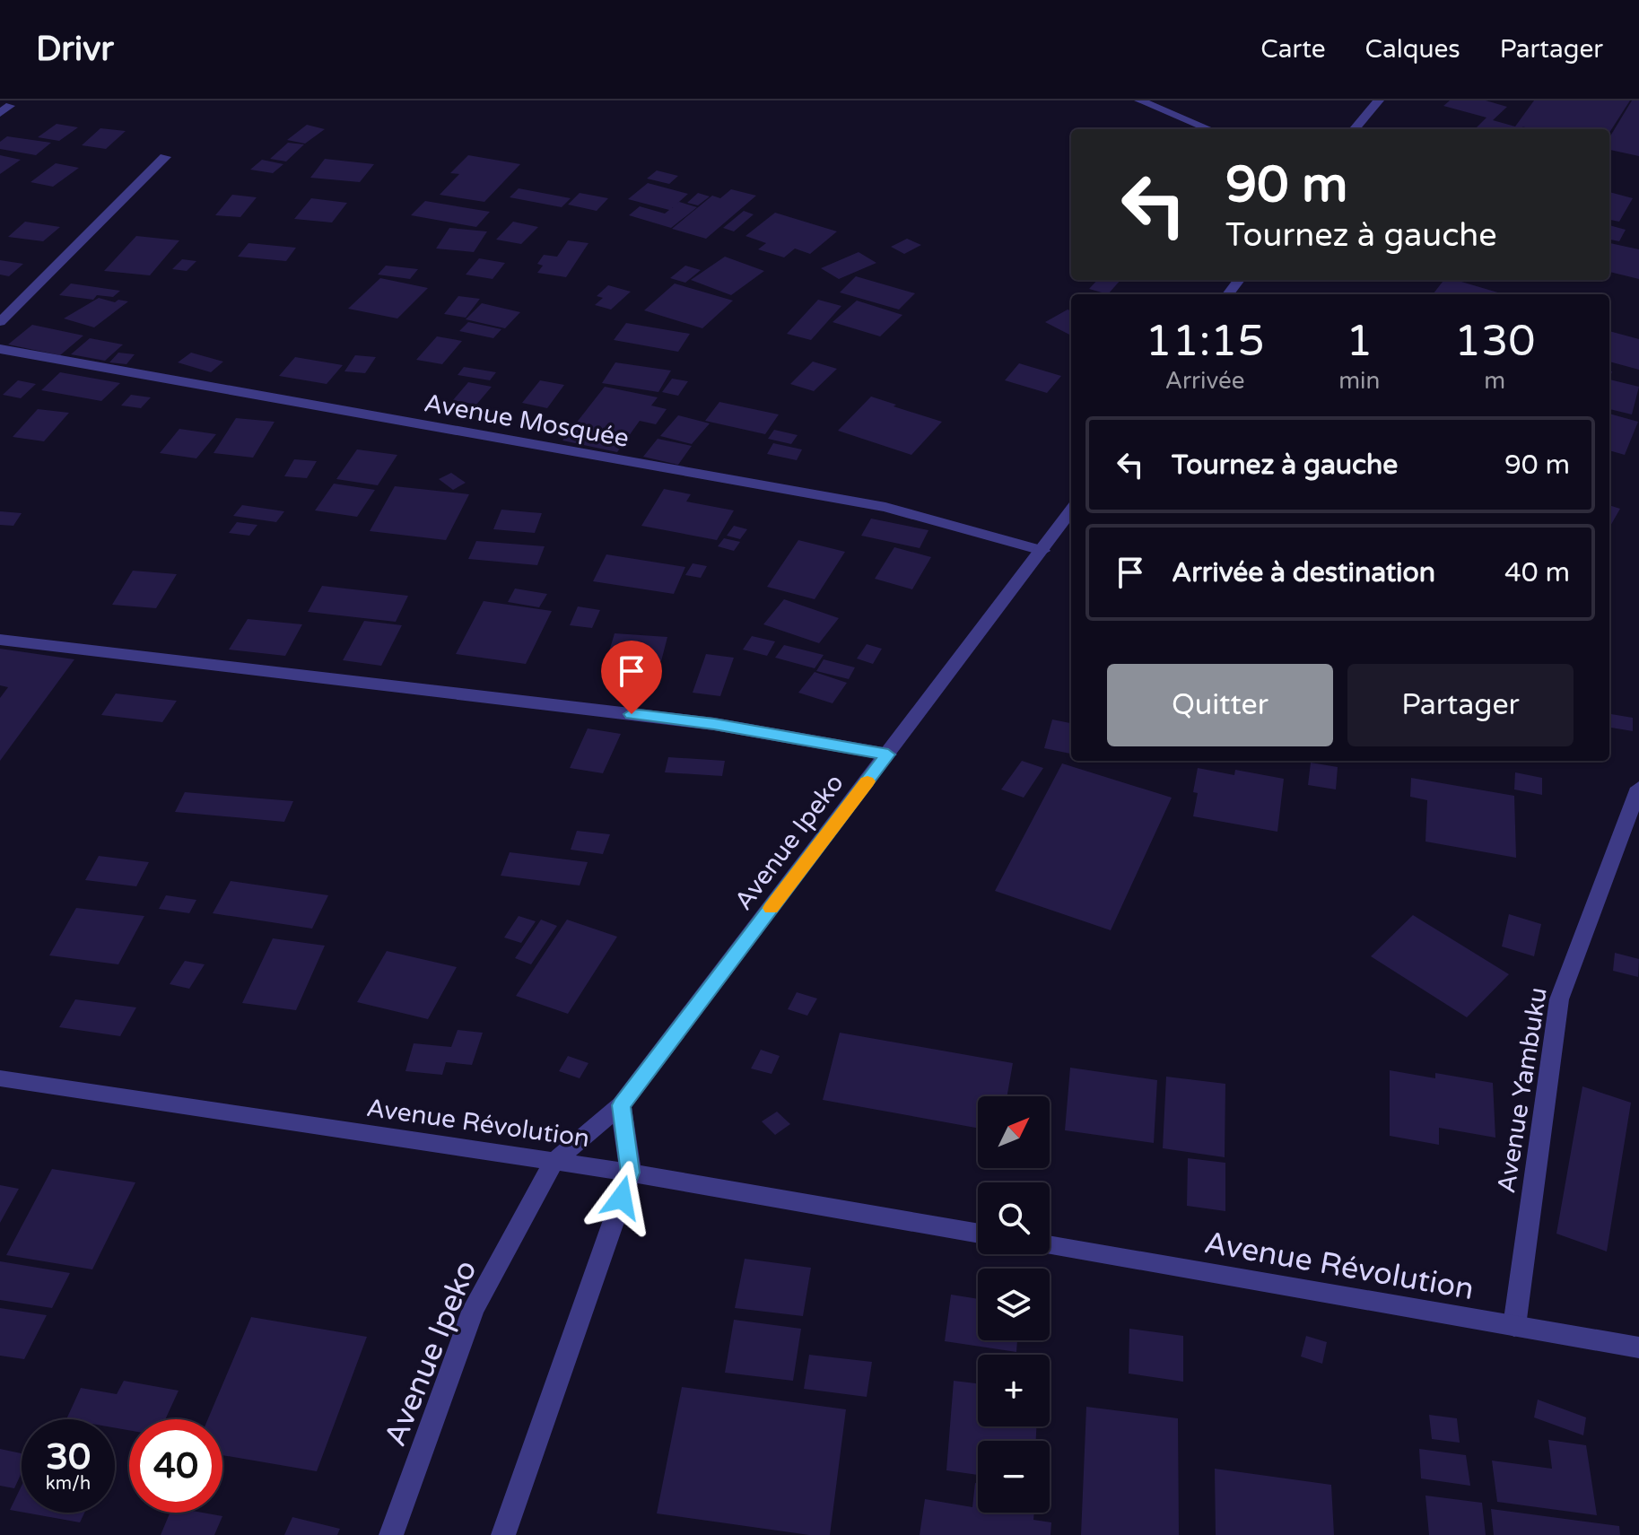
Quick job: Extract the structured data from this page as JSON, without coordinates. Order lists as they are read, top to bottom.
{
  "streets": {
    "street": [
      "Avenue Mosquée",
      "Avenue Ipeko",
      "Avenue Yambuku",
      "Avenue Révolution"
    ]
  },
  "crossings": [
    ["Avenue Mosquée", "Avenue Ipeko"],
    ["Avenue Ipeko", "Avenue Révolution"],
    ["Avenue Yambuku", "Avenue Révolution"]
  ],
  "north": "top right",
  "page": {
    "header": "Drivr",
    "nav": ["Carte", "Calques", "Partager"],
    "turn": ["90 m", "Tournez à gauche"],
    "eta": [
      "11:15",
      "Arrivée",
      "1",
      "min",
      "130",
      "m"
    ],
    "list": [
      {
        "name": "Tournez à gauche",
        "value": "90 m"
      },
      {
        "name": "Arrivée à destination",
        "value": "40 m"
      }
    ],
    "buttons": ["Quitter", "Partager"],
    "map_buttons": ["+", "−"],
    "speed": "30 km/h",
    "limit": "40"
  }
}
